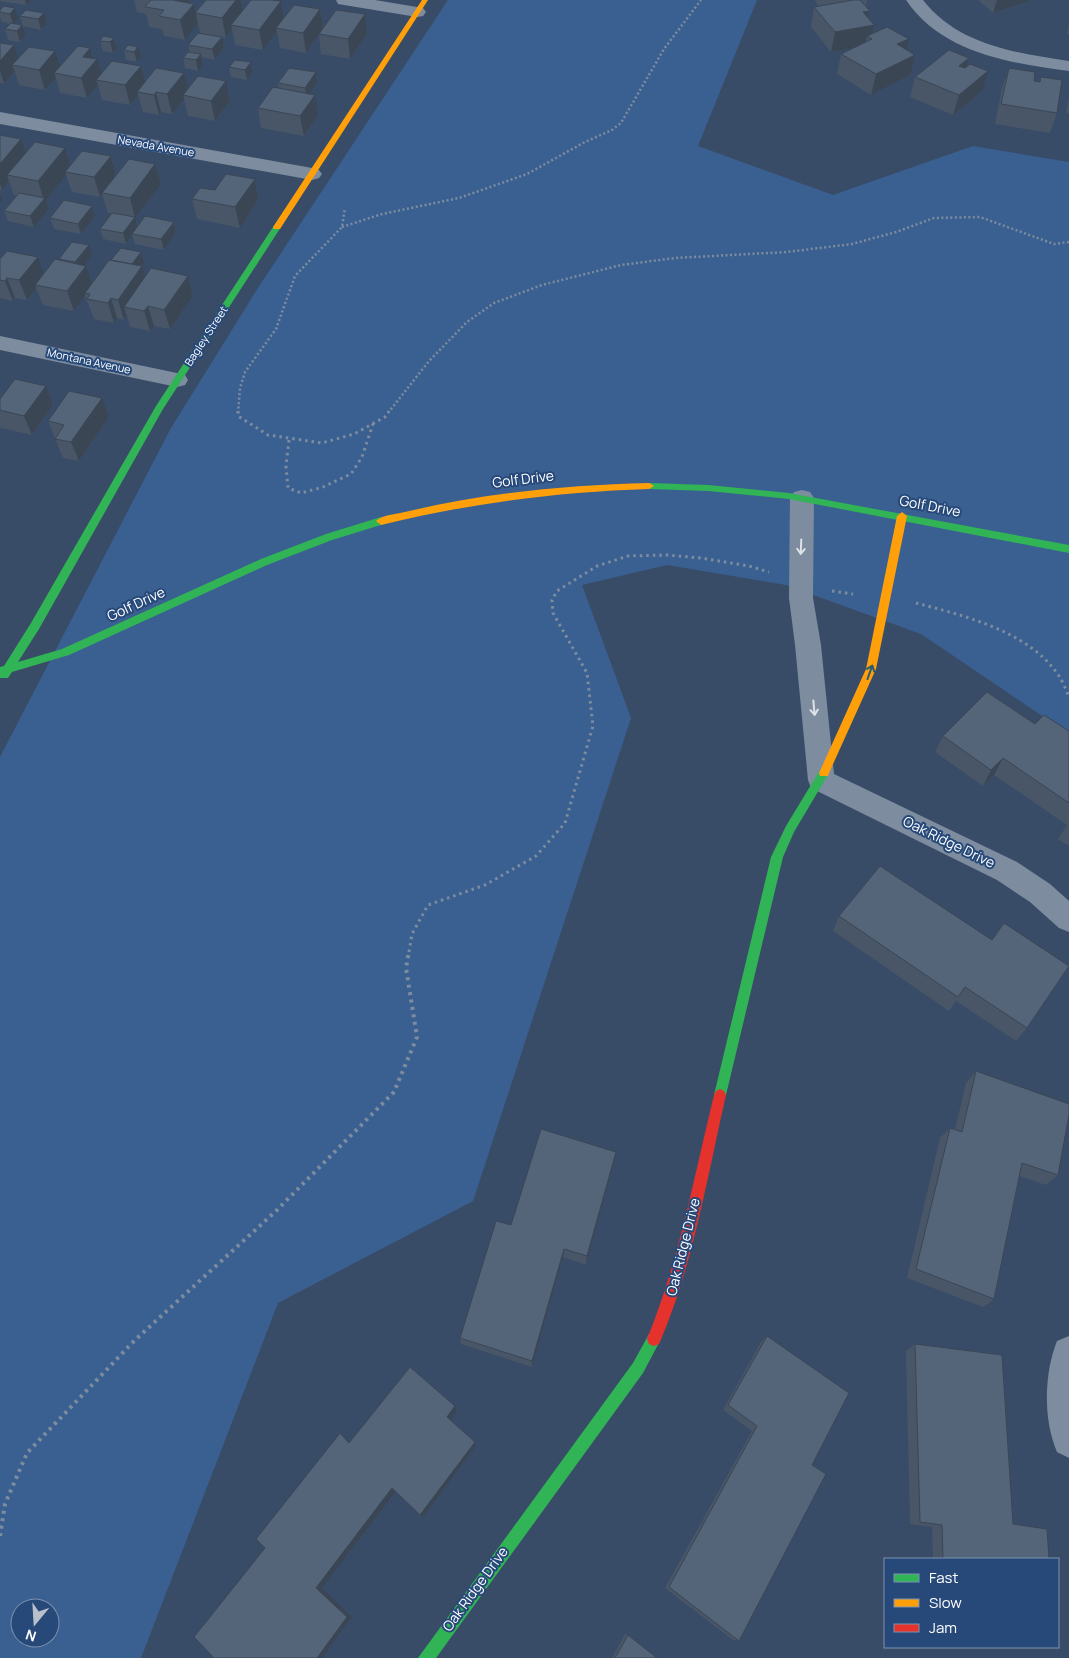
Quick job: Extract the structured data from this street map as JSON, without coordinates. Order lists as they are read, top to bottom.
{
  "streets": {
    "street": [
      "Nevada Avenue",
      "Bagley Street",
      "Montana Avenue",
      "Golf Drive",
      "Oak Ridge Drive"
    ]
  },
  "crossings": [
    ["Nevada Avenue", "Bagley Street"],
    ["Bagley Street", "Montana Avenue"],
    ["Bagley Street", "Golf Drive"],
    ["Golf Drive", "Oak Ridge Drive"]
  ],
  "legend": ["Fast", "Slow", "Jam"],
  "north": "bottom"
}
